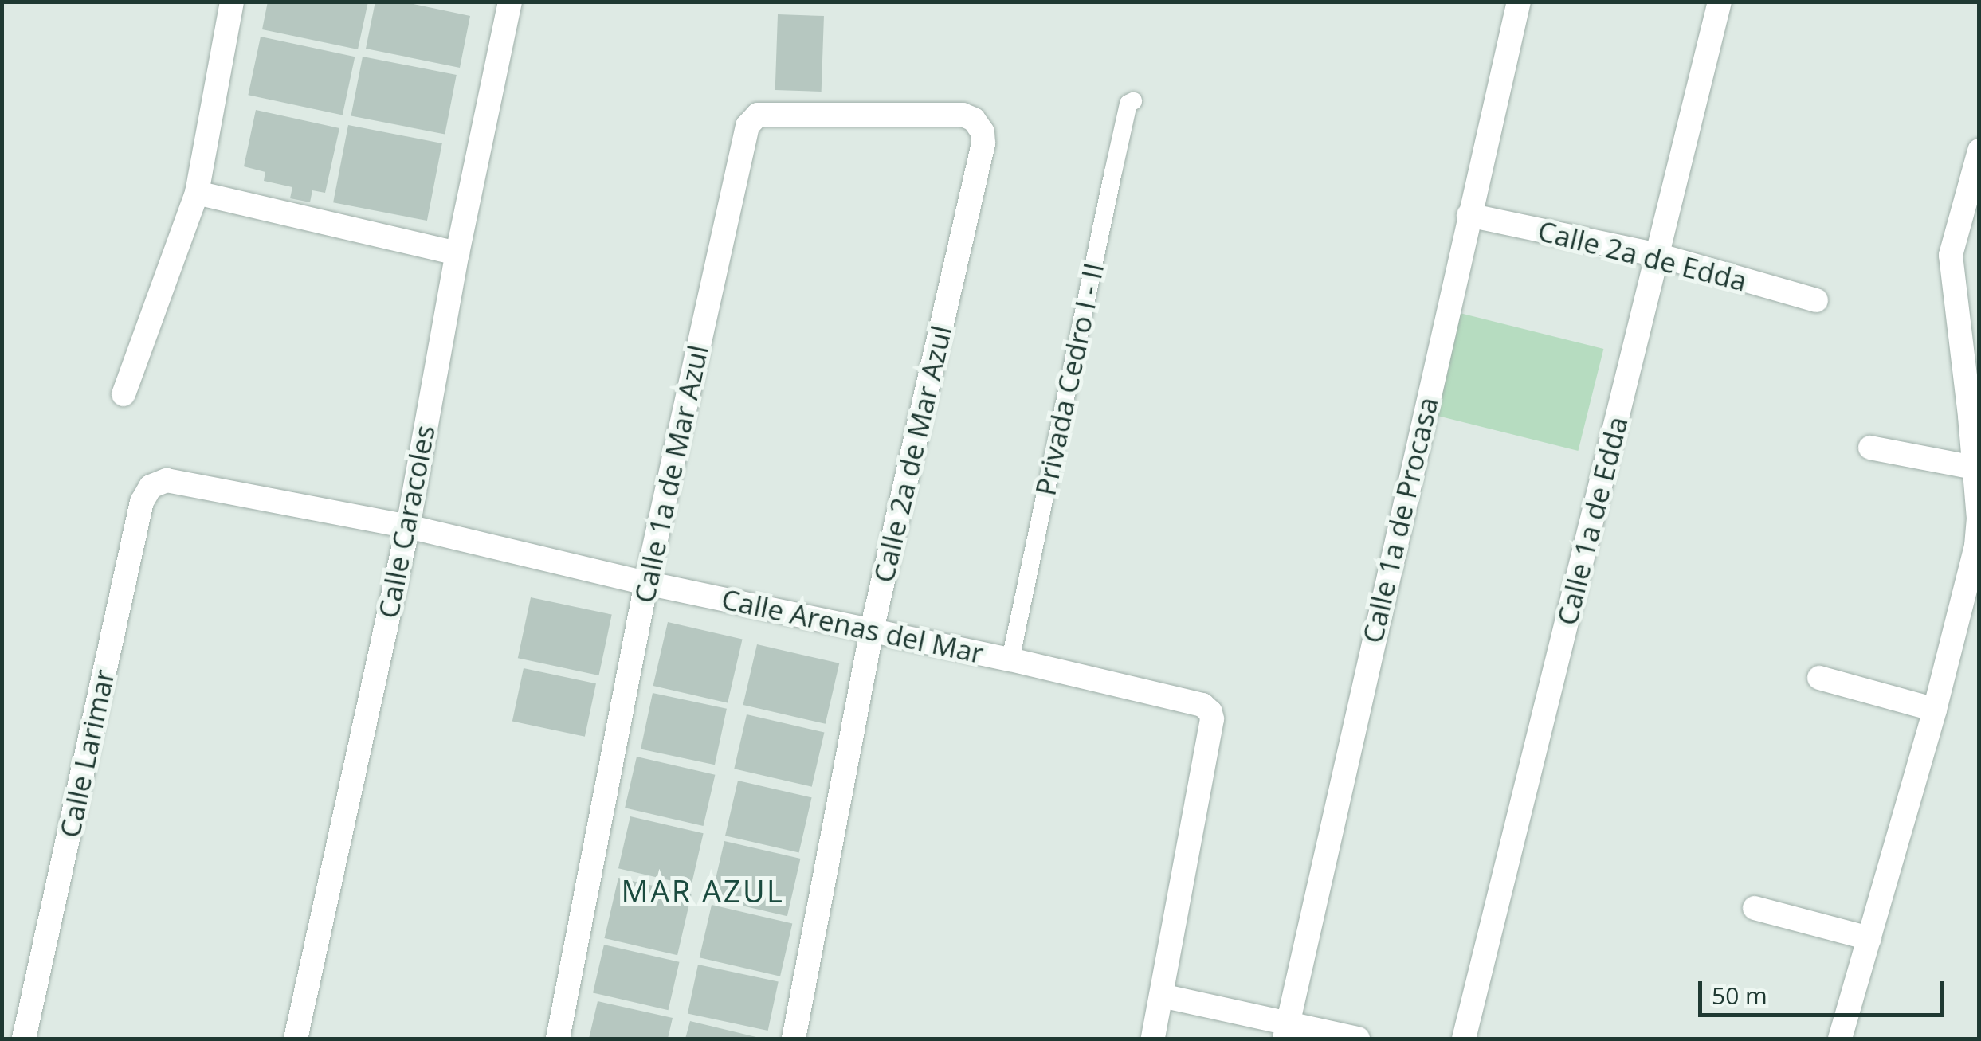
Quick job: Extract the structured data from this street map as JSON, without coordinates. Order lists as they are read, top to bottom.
{
  "streets": {
    "street": [
      "Calle 2a de Edda",
      "Calle 2a de Mar Azul",
      "Calle 1a de Mar Azul",
      "Calle 1a de Procasa",
      "Calle 1a de Edda",
      "Calle Caracoles",
      "Calle Arenas del Mar",
      "Calle Larimar"
    ],
    "lane": ["Privada Cedro I - II"]
  },
  "crossings": [
    ["Calle 2a de Edda", "Calle 1a de Procasa"],
    ["Calle 2a de Edda", "Calle 1a de Edda"],
    ["Privada Cedro I - II", "Calle Arenas del Mar"],
    ["Calle 2a de Mar Azul", "Calle 1a de Mar Azul"],
    ["Calle 2a de Mar Azul", "Calle Arenas del Mar"],
    ["Calle 1a de Mar Azul", "Calle Arenas del Mar"],
    ["Calle Caracoles", "Calle Arenas del Mar"],
    ["Calle Arenas del Mar", "Calle Larimar"]
  ],
  "districts": ["MAR AZUL"],
  "scale_bar": "50 m"
}
